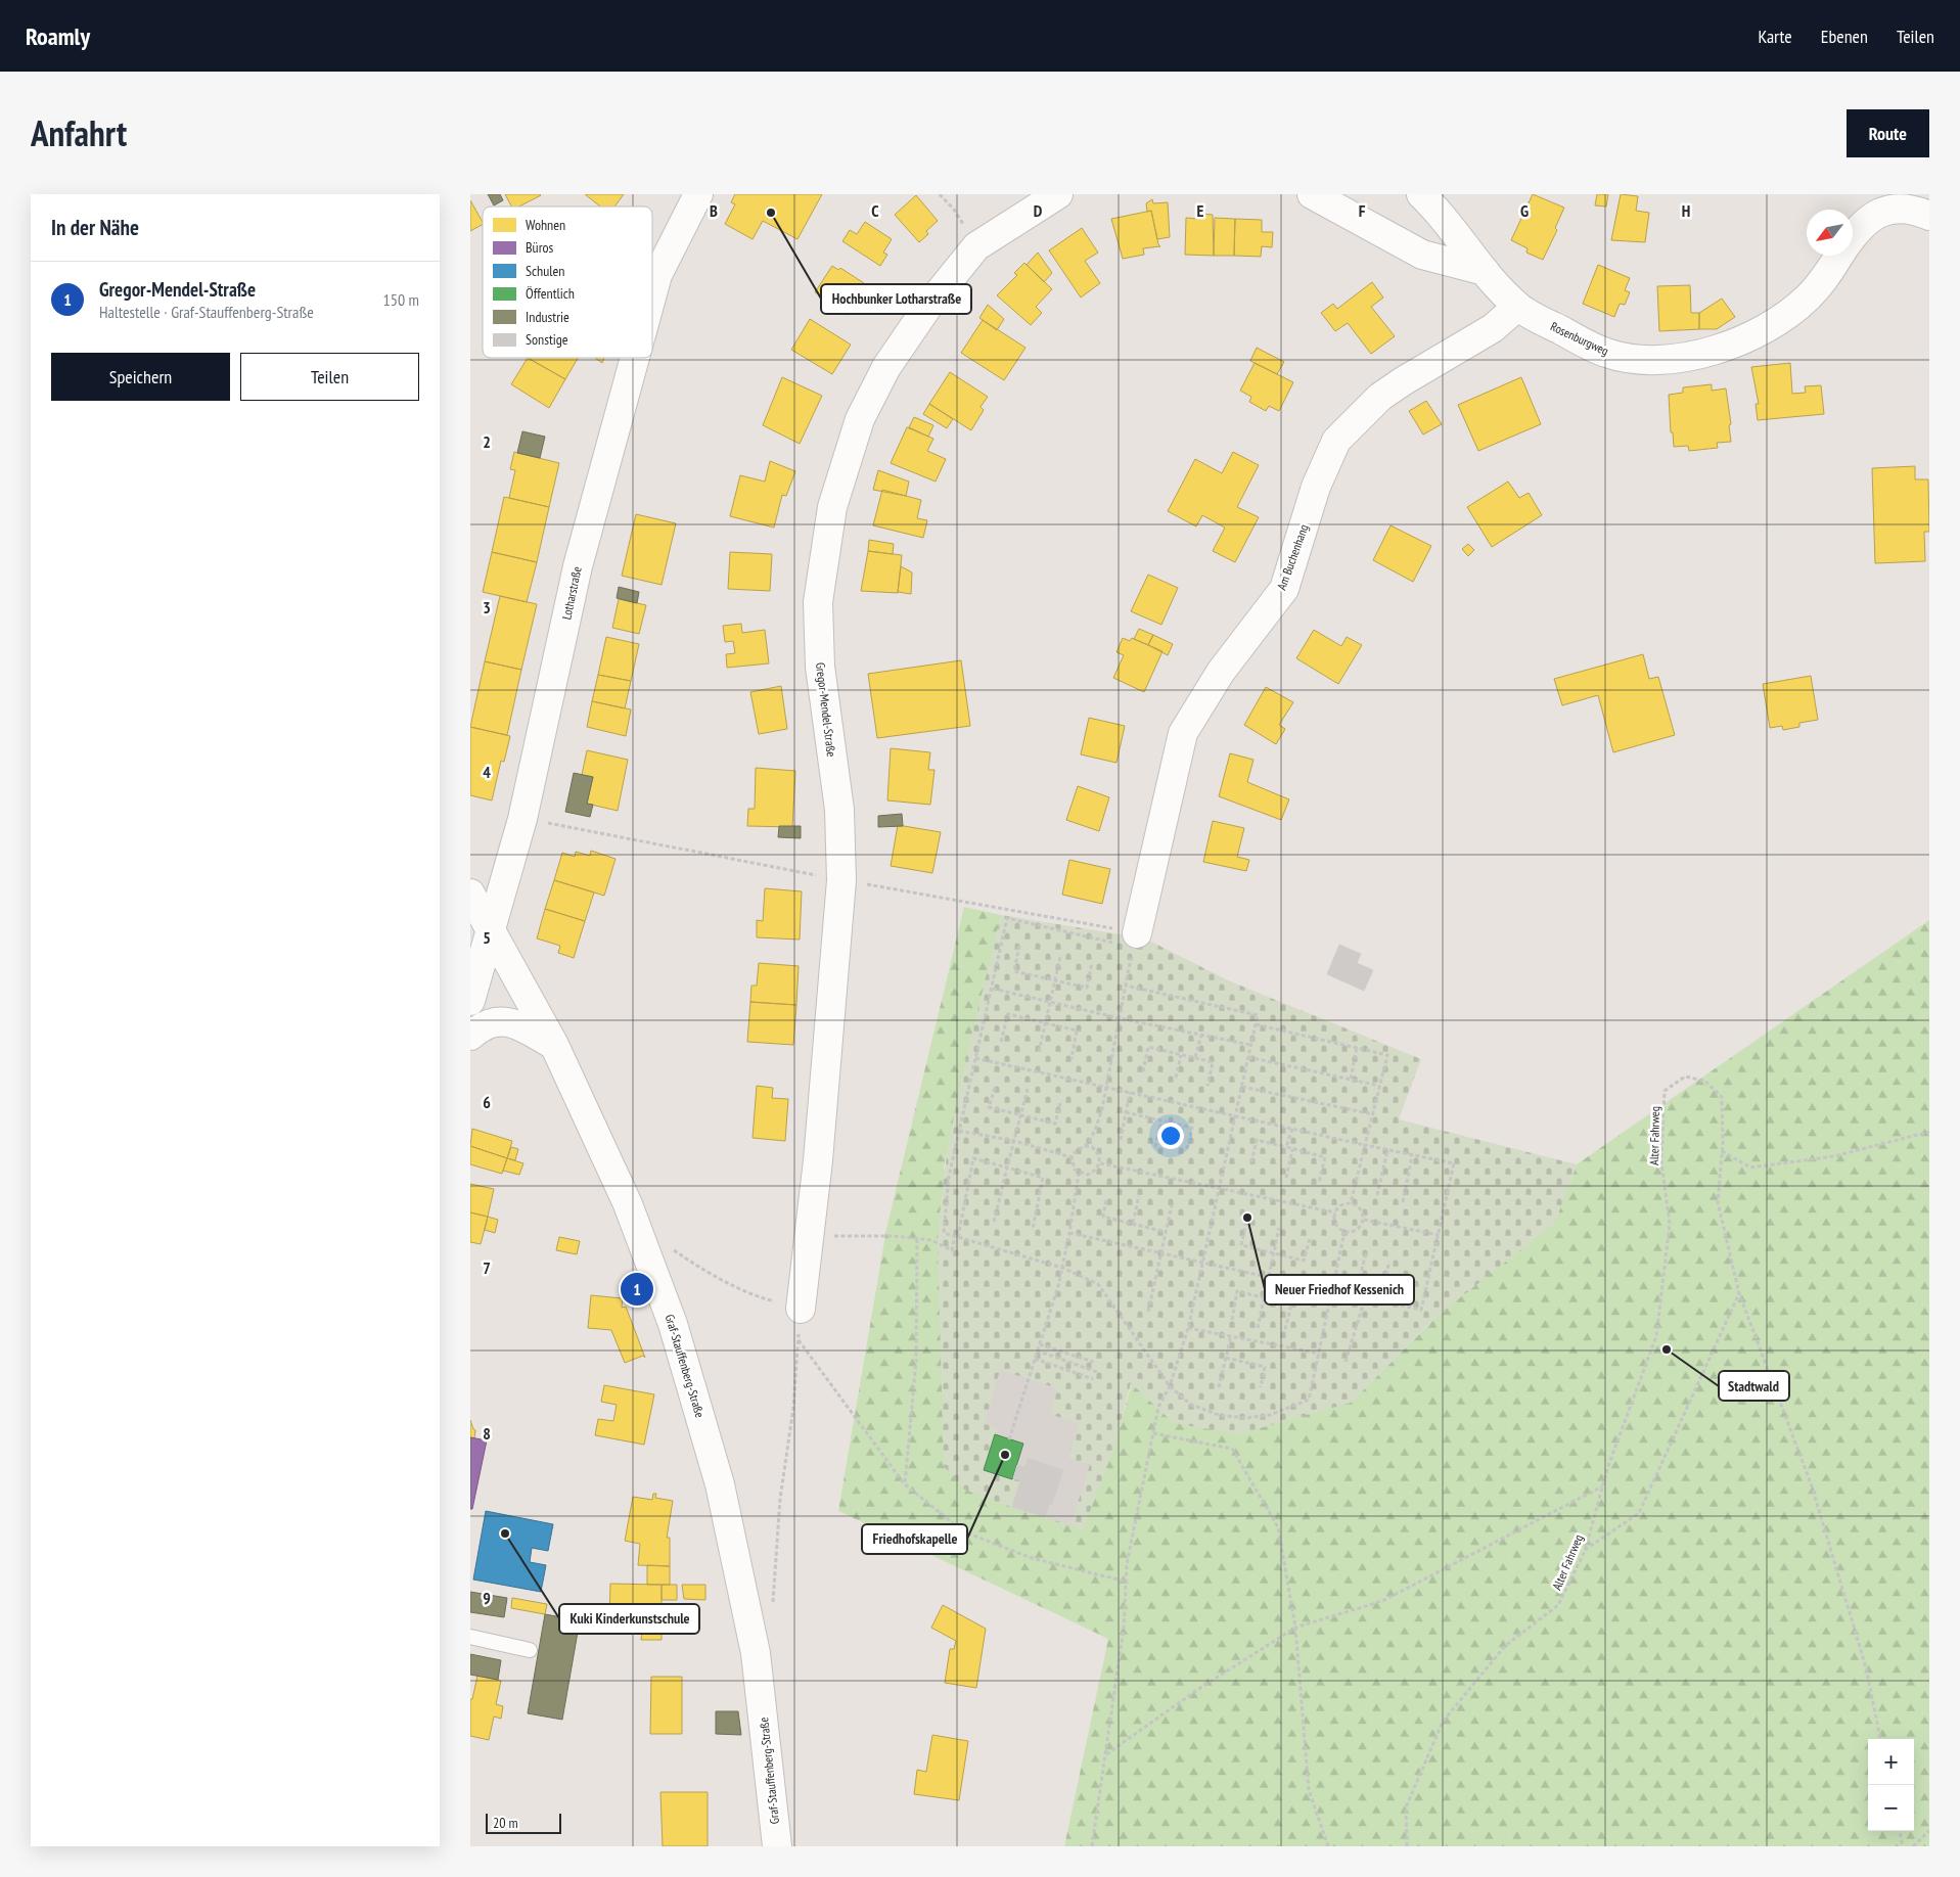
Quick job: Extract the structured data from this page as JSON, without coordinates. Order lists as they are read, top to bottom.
{
  "streets": {
    "street": [
      "Rosenburgweg",
      "Am Buchenhang",
      "Lotharstraße",
      "Gregor-Mendel-Straße",
      "Graf-Stauffenberg-Straße"
    ],
    "path": ["Alter Fahrweg"]
  },
  "crossings": [
    ["Rosenburgweg", "Am Buchenhang"],
    ["Lotharstraße", "Graf-Stauffenberg-Straße"]
  ],
  "places": [
    "Hochbunker Lotharstraße",
    "Neuer Friedhof Kessenich",
    "Stadtwald",
    "Friedhofskapelle",
    "Kuki Kinderkunstschule"
  ],
  "legend": [
    "Wohnen",
    "Büros",
    "Schulen",
    "Öffentlich",
    "Industrie",
    "Sonstige"
  ],
  "scale_bar": "20 m",
  "north": "bottom left",
  "page": {
    "header": "Roamly",
    "nav": ["Karte", "Ebenen", "Teilen"],
    "title": "Anfahrt",
    "buttons": [
      "Route",
      ["Speichern", "Teilen"]
    ],
    "heading": "In der Nähe",
    "list": [
      {
        "mark": "1",
        "name": "Gregor-Mendel-Straße",
        "note": "Haltestelle · Graf-Stauffenberg-Straße",
        "value": "150 m"
      }
    ],
    "pins": "1",
    "map_buttons": ["+", "−"],
    "scale": "20 m"
  },
  "grid": {
    "columns": [
      "B",
      "C",
      "D",
      "E",
      "F",
      "G",
      "H"
    ],
    "rows": [
      "2",
      "3",
      "4",
      "5",
      "6",
      "7",
      "8",
      "9"
    ]
  }
}
